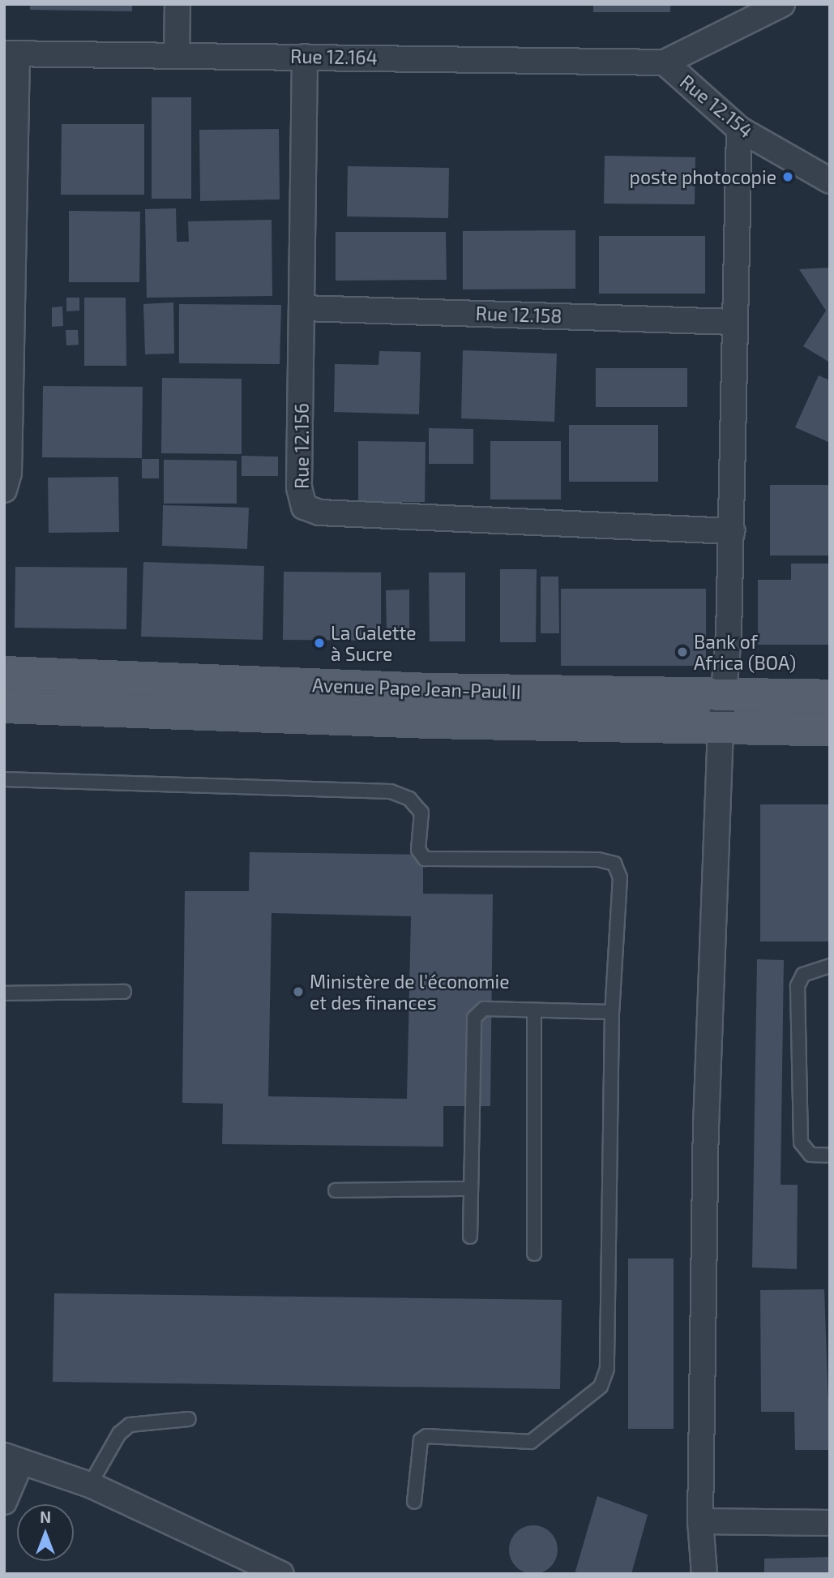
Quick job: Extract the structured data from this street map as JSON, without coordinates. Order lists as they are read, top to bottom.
{
  "streets": {
    "main road": ["Avenue Pape Jean-Paul II"],
    "street": [
      "Rue 12.164",
      "Rue 12.154",
      "Rue 12.158",
      "Rue 12.156"
    ]
  },
  "crossings": [
    ["Rue 12.164", "Rue 12.154"],
    ["Rue 12.164", "Rue 12.156"],
    ["Rue 12.158", "Rue 12.156"]
  ],
  "places": [
    "poste photocopie",
    "La Galette à Sucre",
    "Bank of Africa (BOA)",
    "Ministère de l'économie et des finances"
  ],
  "north": "top"
}
